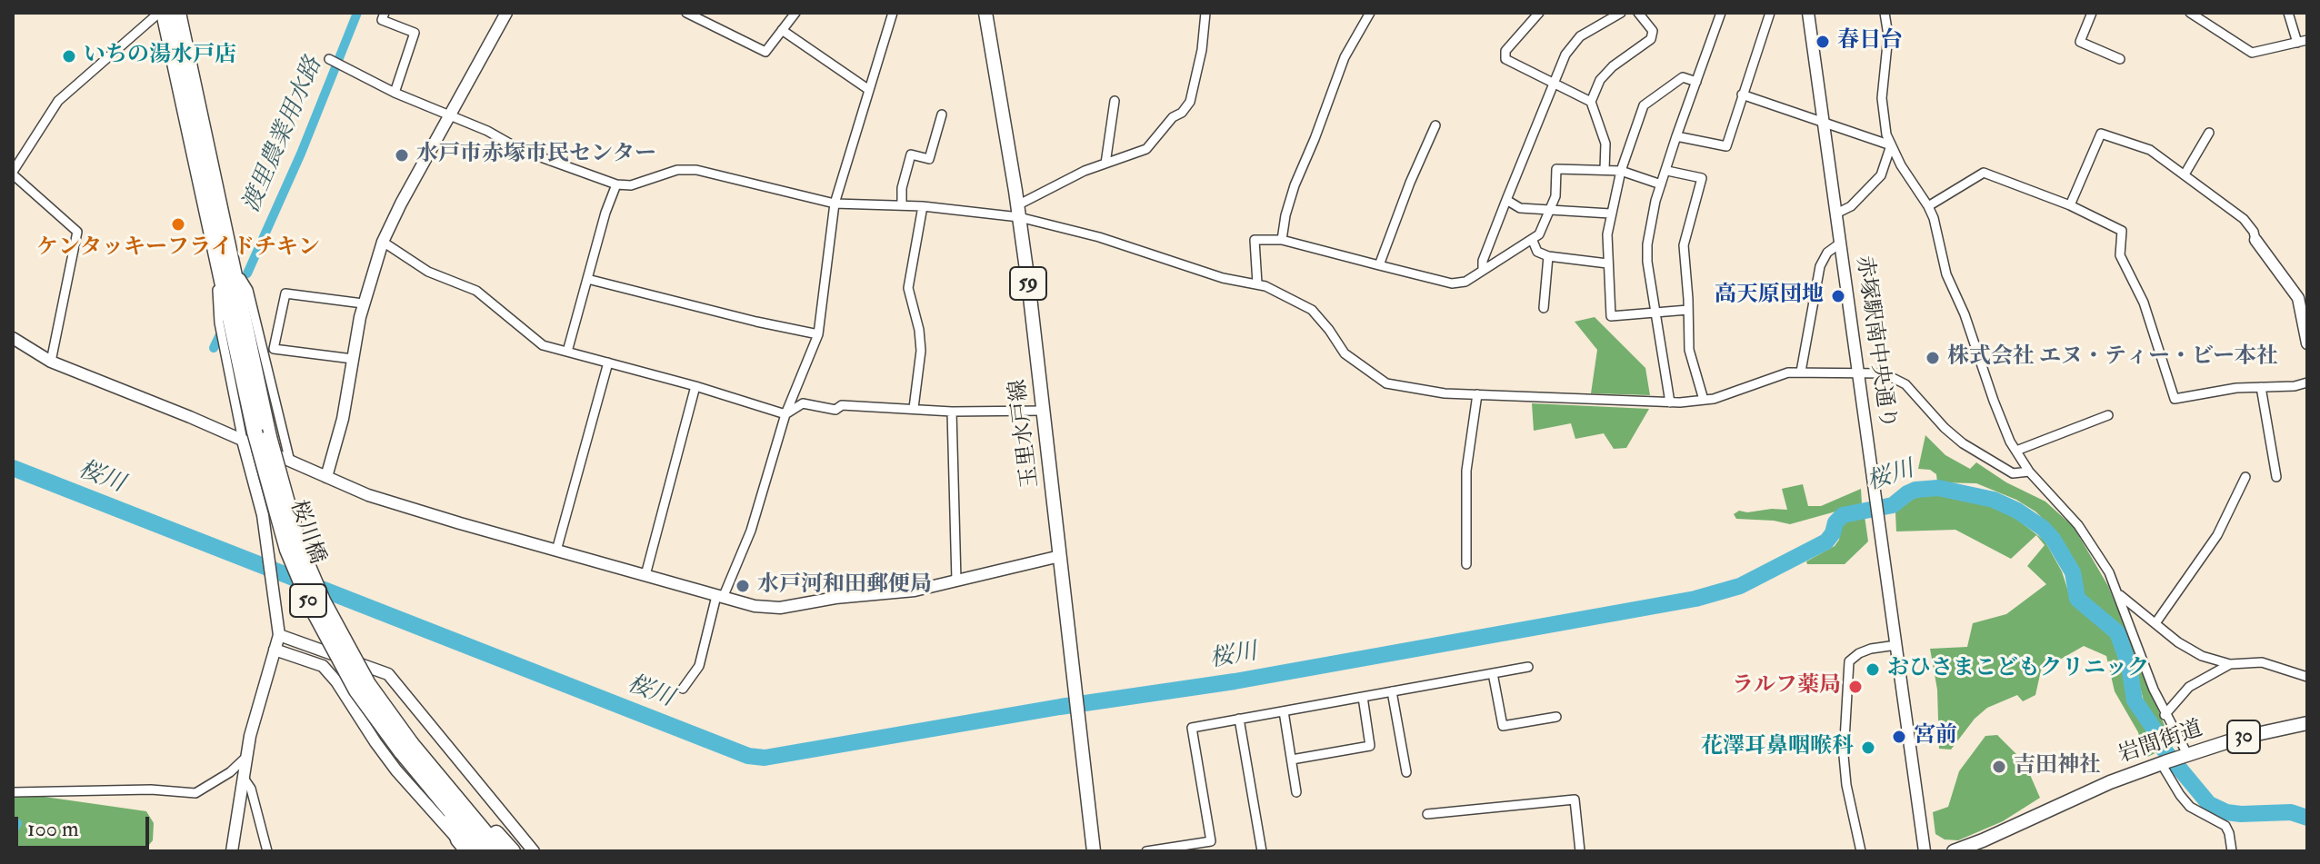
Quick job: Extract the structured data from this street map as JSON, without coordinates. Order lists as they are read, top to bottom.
{
  "streets": {
    "highway": ["桜川橋", "50"],
    "main road": [
      "59",
      "玉里水戸線",
      "30",
      "岩間街道"
    ],
    "street": ["赤塚駅南中央通り"]
  },
  "crossings": [
    ["桜川橋", "50"]
  ],
  "water": ["渡里農業用水路", "桜川"],
  "places": [
    "春日台",
    "いちの湯水戸店",
    "水戸市赤塚市民センター",
    "ケンタッキーフライドチキン",
    "高天原団地",
    "株式会社 エヌ・ティー・ビー本社",
    "水戸河和田郵便局",
    "おひさまこどもクリニック",
    "ラルフ薬局",
    "宮前",
    "花澤耳鼻咽喉科",
    "吉田神社"
  ],
  "scale_bar": "100 m"
}
